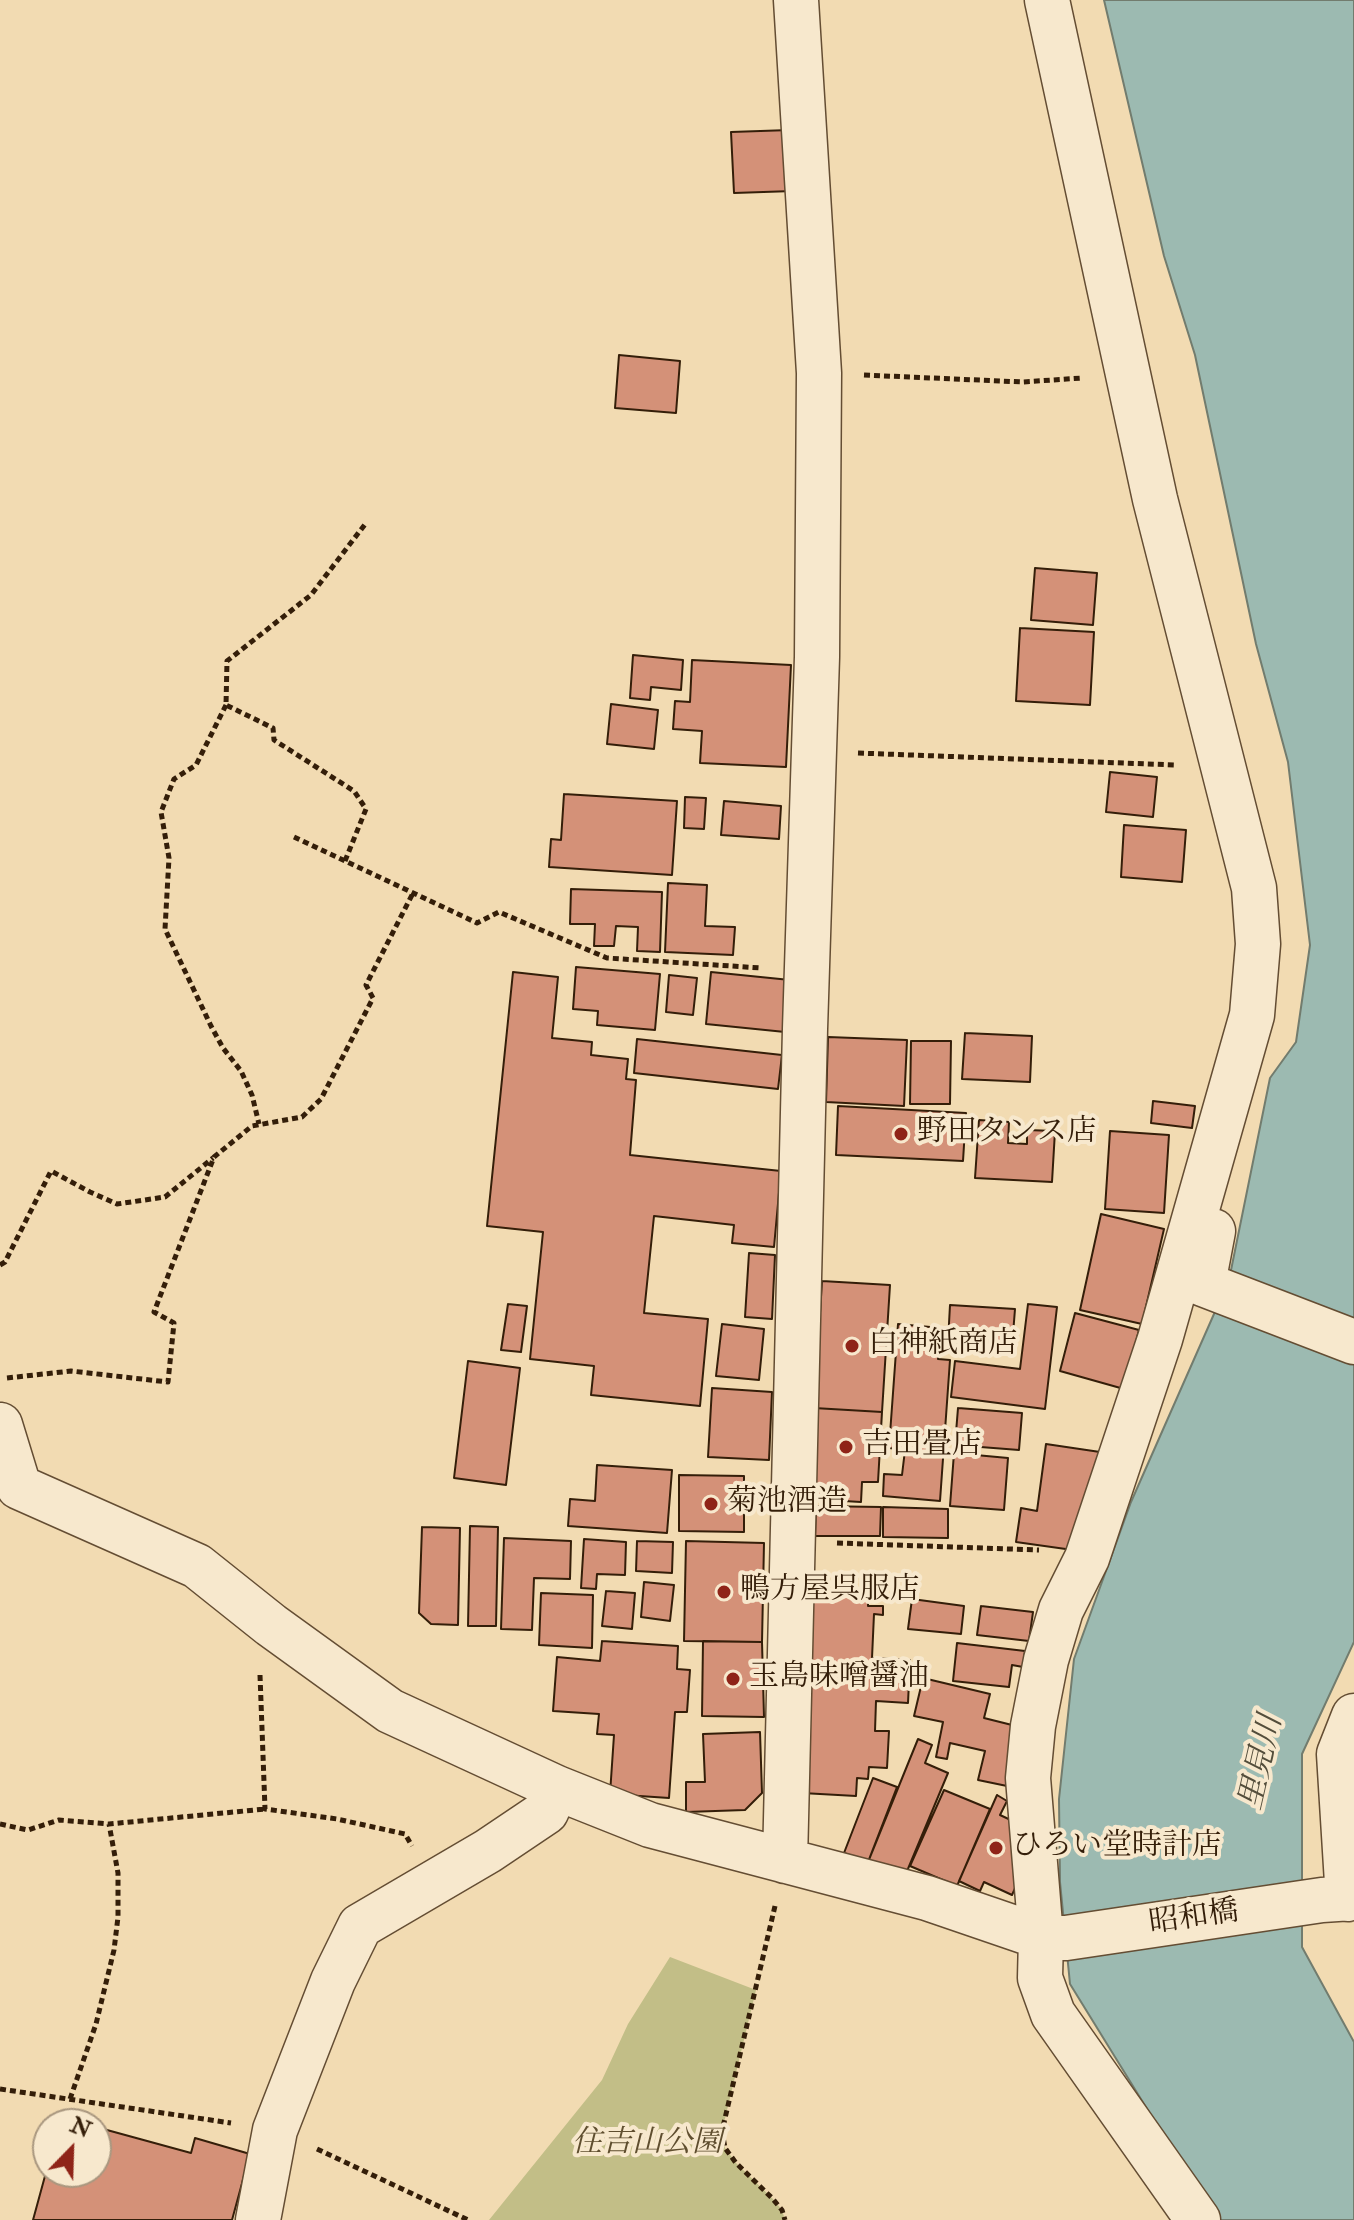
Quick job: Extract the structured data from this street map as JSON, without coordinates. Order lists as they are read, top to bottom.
{
  "streets": {
    "street": ["昭和橋"]
  },
  "water": ["里見川"],
  "parks": ["住吉山公園"],
  "places": [
    "野田タンス店",
    "白神紙商店",
    "吉田畳店",
    "菊池酒造",
    "鴨方屋呉服店",
    "玉島味噌醤油",
    "ひろい堂時計店"
  ],
  "north": "top right"
}
